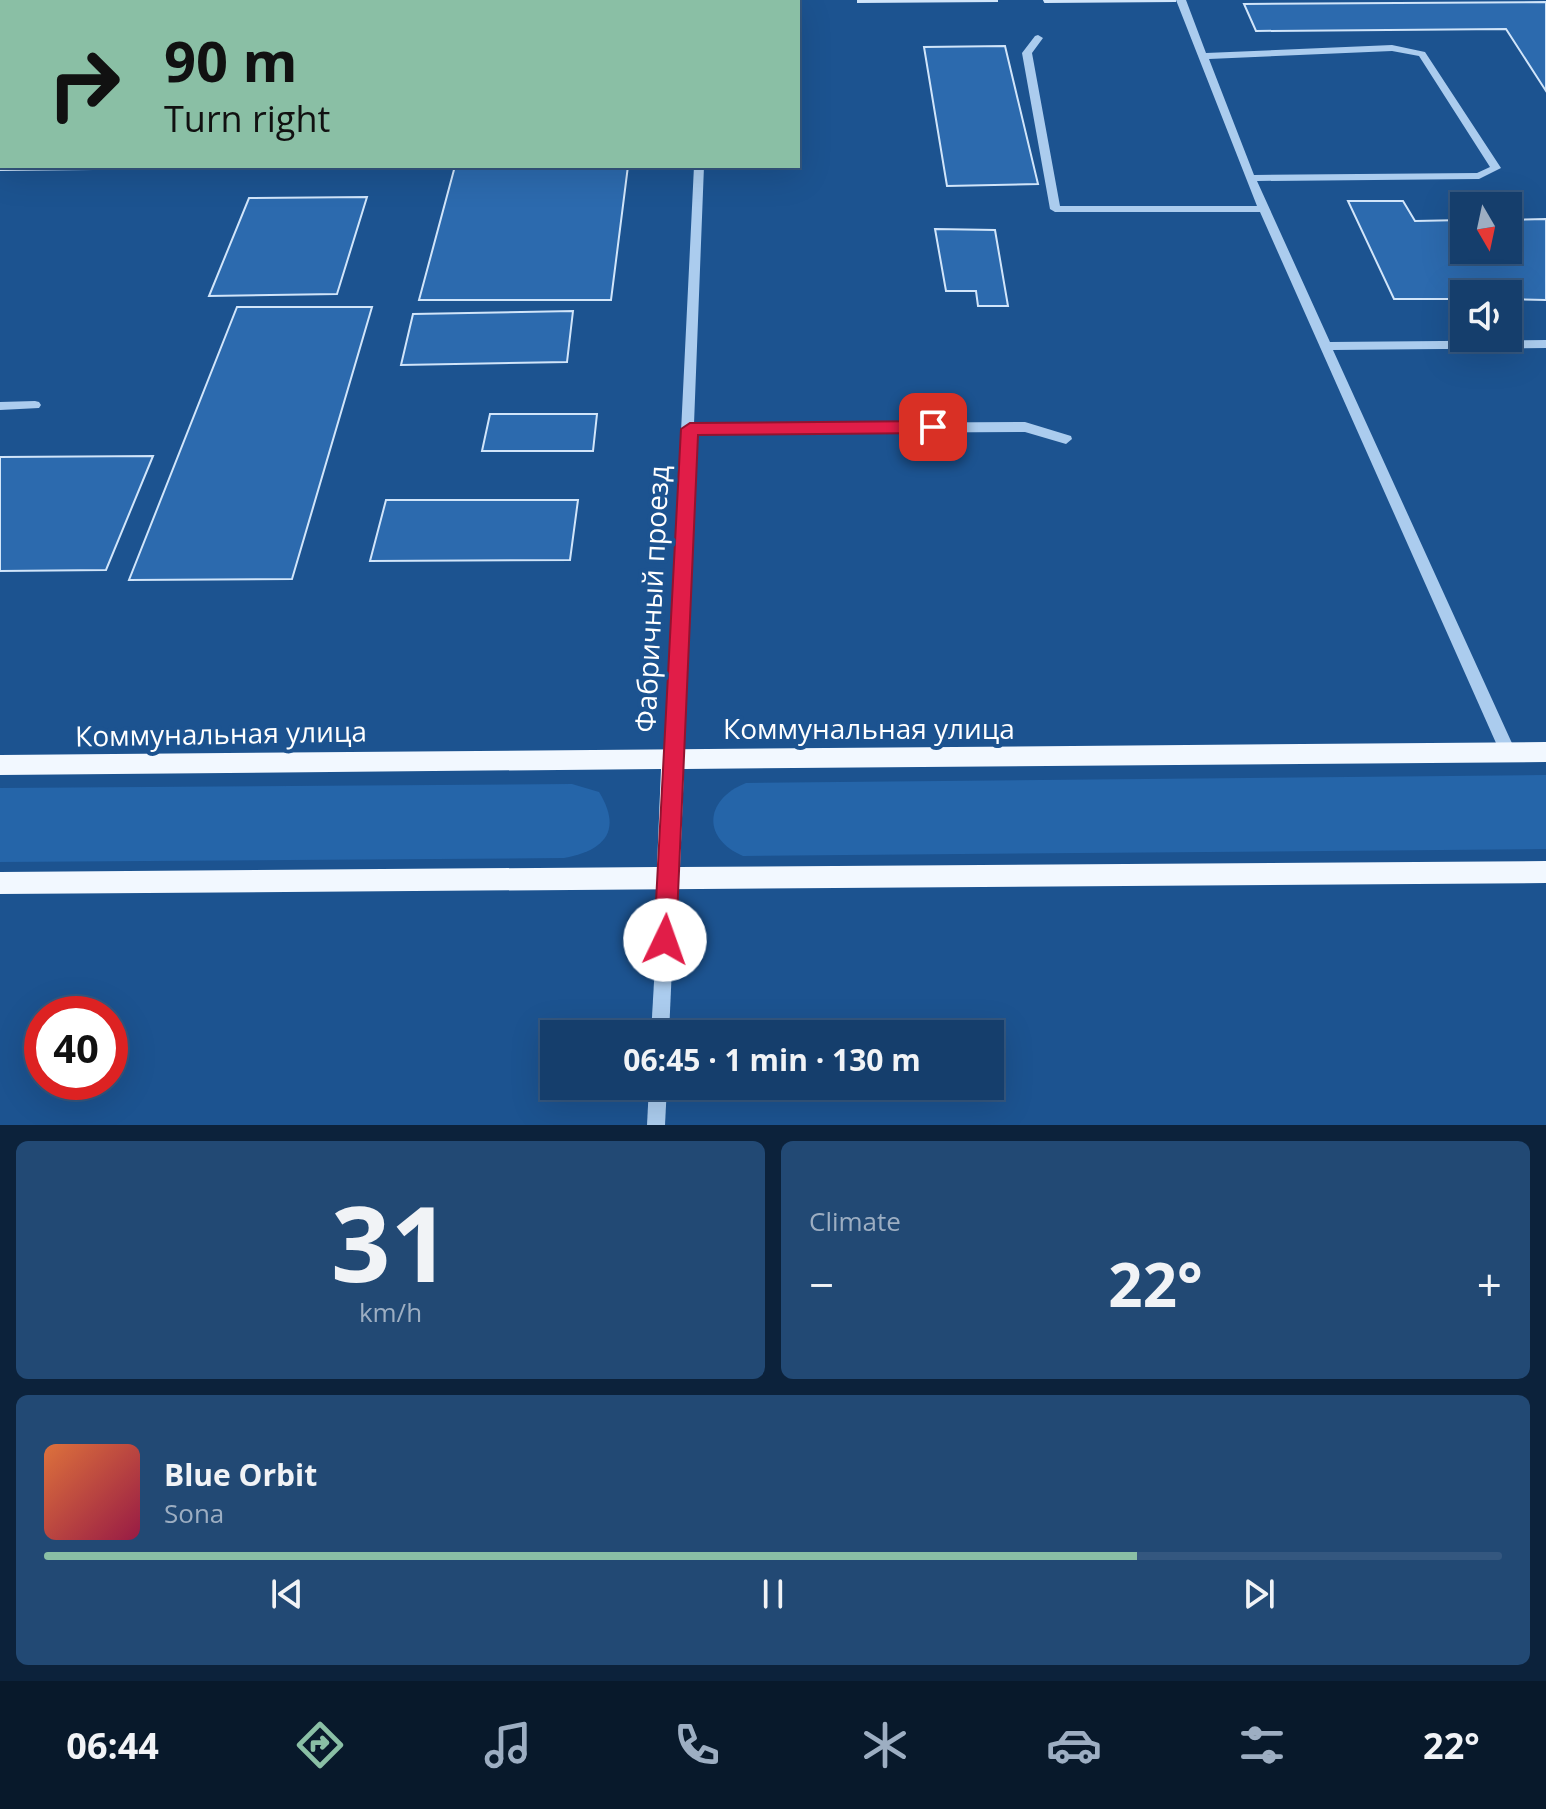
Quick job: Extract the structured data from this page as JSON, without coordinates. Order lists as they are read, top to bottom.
{
  "streets": {
    "main road": ["Фабричный проезд", "Коммунальная улица"]
  },
  "crossings": [
    ["Фабричный проезд", "Коммунальная улица"]
  ],
  "north": "bottom",
  "page": {
    "turn": ["90 m", "Turn right"],
    "limit": "40",
    "trip": "06:45 · 1 min · 130 m",
    "tile": [
      ["31", "km/h"],
      "Climate"
    ],
    "heat": ["−", "22°", "+"],
    "song": ["Blue Orbit", "Sona"],
    "tabs": ["06:44", "22°"]
  }
}
